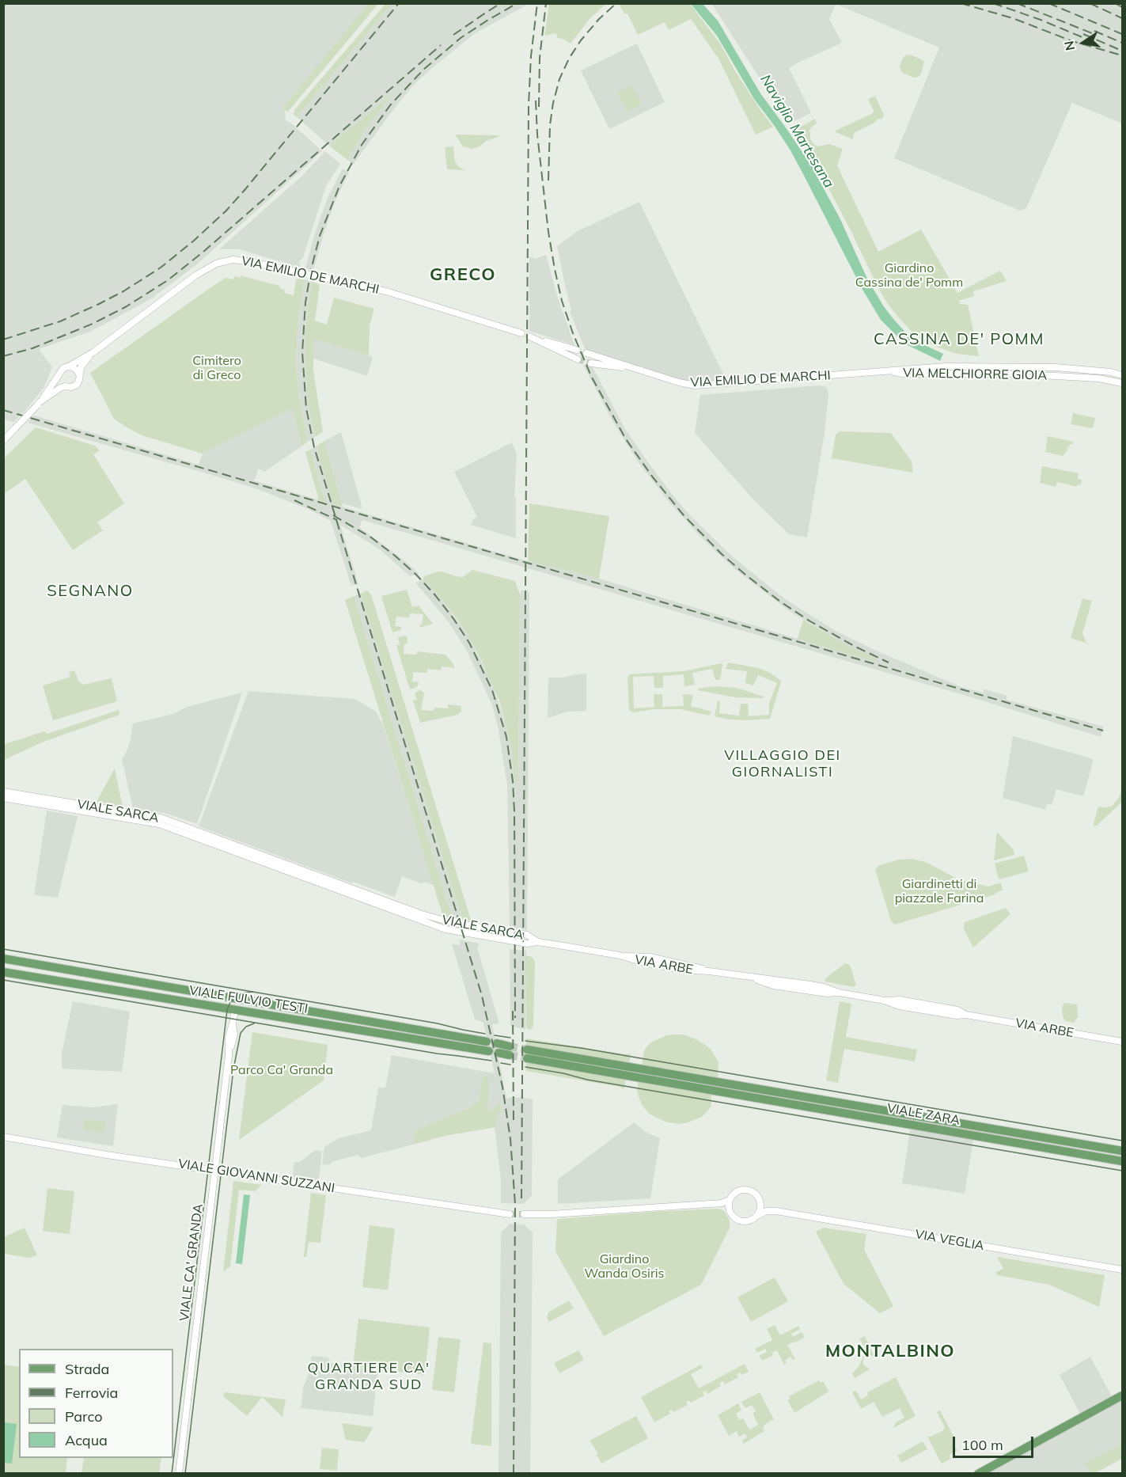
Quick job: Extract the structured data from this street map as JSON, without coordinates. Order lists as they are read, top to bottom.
{
  "streets": {
    "main road": ["VIALE FULVIO TESTI", "VIALE ZARA", "VIALE CA' GRANDA"],
    "street": [
      "VIA EMILIO DE MARCHI",
      "VIA MELCHIORRE GIOIA",
      "VIALE SARCA",
      "VIA ARBE",
      "VIALE GIOVANNI SUZZANI",
      "VIA VEGLIA"
    ]
  },
  "crossings": [
    ["VIA EMILIO DE MARCHI", "VIA MELCHIORRE GIOIA"],
    ["VIALE SARCA", "VIA ARBE"],
    ["VIALE FULVIO TESTI", "VIALE CA' GRANDA"],
    ["VIALE GIOVANNI SUZZANI", "VIALE CA' GRANDA"]
  ],
  "districts": [
    "GRECO",
    "CASSINA DE' POMM",
    "SEGNANO",
    "VILLAGGIO DEI GIORNALISTI",
    "MONTALBINO",
    "QUARTIERE CA' GRANDA SUD"
  ],
  "water": ["Naviglio Martesana"],
  "parks": [
    "Giardino Cassina de' Pomm",
    "Cimitero di Greco",
    "Giardinetti di piazzale Farina",
    "Parco Ca' Granda",
    "Giardino Wanda Osiris"
  ],
  "legend": [
    "Strada",
    "Ferrovia",
    "Parco",
    "Acqua"
  ],
  "scale_bar": "100 m",
  "north": "left"
}
